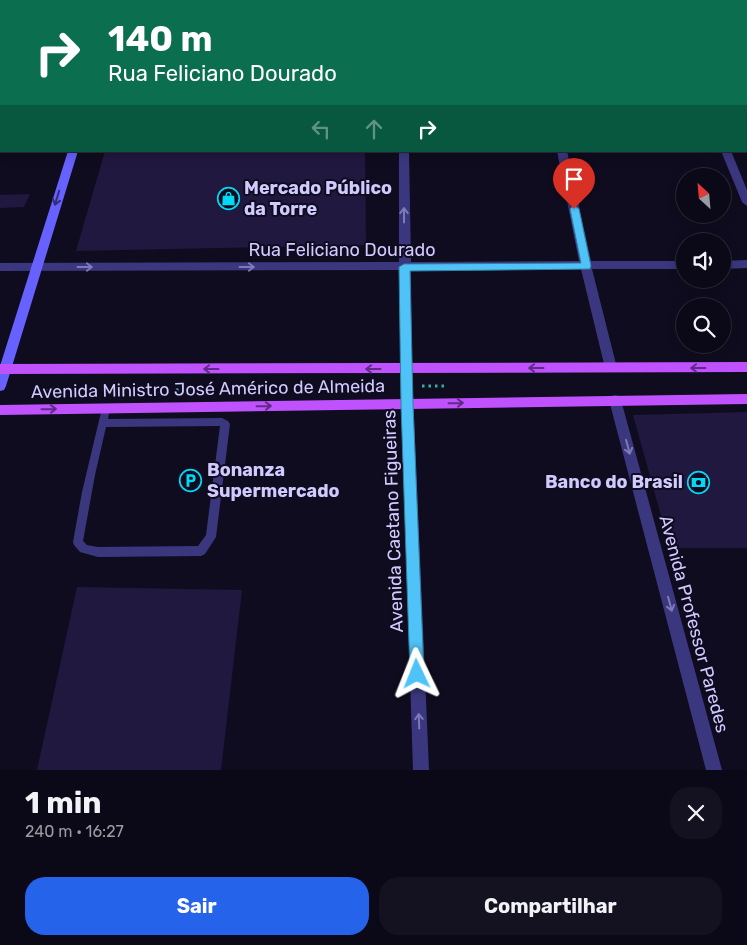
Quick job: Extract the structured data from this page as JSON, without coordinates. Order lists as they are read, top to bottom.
{
  "streets": {
    "main road": ["Avenida Ministro José Américo de Almeida"],
    "street": ["Rua Feliciano Dourado", "Avenida Caetano Figueiras", "Avenida Professor Paredes"]
  },
  "crossings": [
    ["Rua Feliciano Dourado", "Avenida Caetano Figueiras"],
    ["Avenida Ministro José Américo de Almeida", "Avenida Caetano Figueiras"],
    ["Avenida Ministro José Américo de Almeida", "Avenida Professor Paredes"]
  ],
  "one_way": ["Rua Feliciano Dourado", "Avenida Caetano Figueiras", "Avenida Professor Paredes"],
  "places": {
    "shop": ["Mercado Público da Torre"],
    "parking": ["Bonanza Supermercado"],
    "bank": ["Banco do Brasil"]
  },
  "north": "top left",
  "page": {
    "turn": ["140 m", "Rua Feliciano Dourado"],
    "heading": ["1 min", "240 m · 16:27"],
    "buttons": ["Sair", "Compartilhar"]
  }
}
